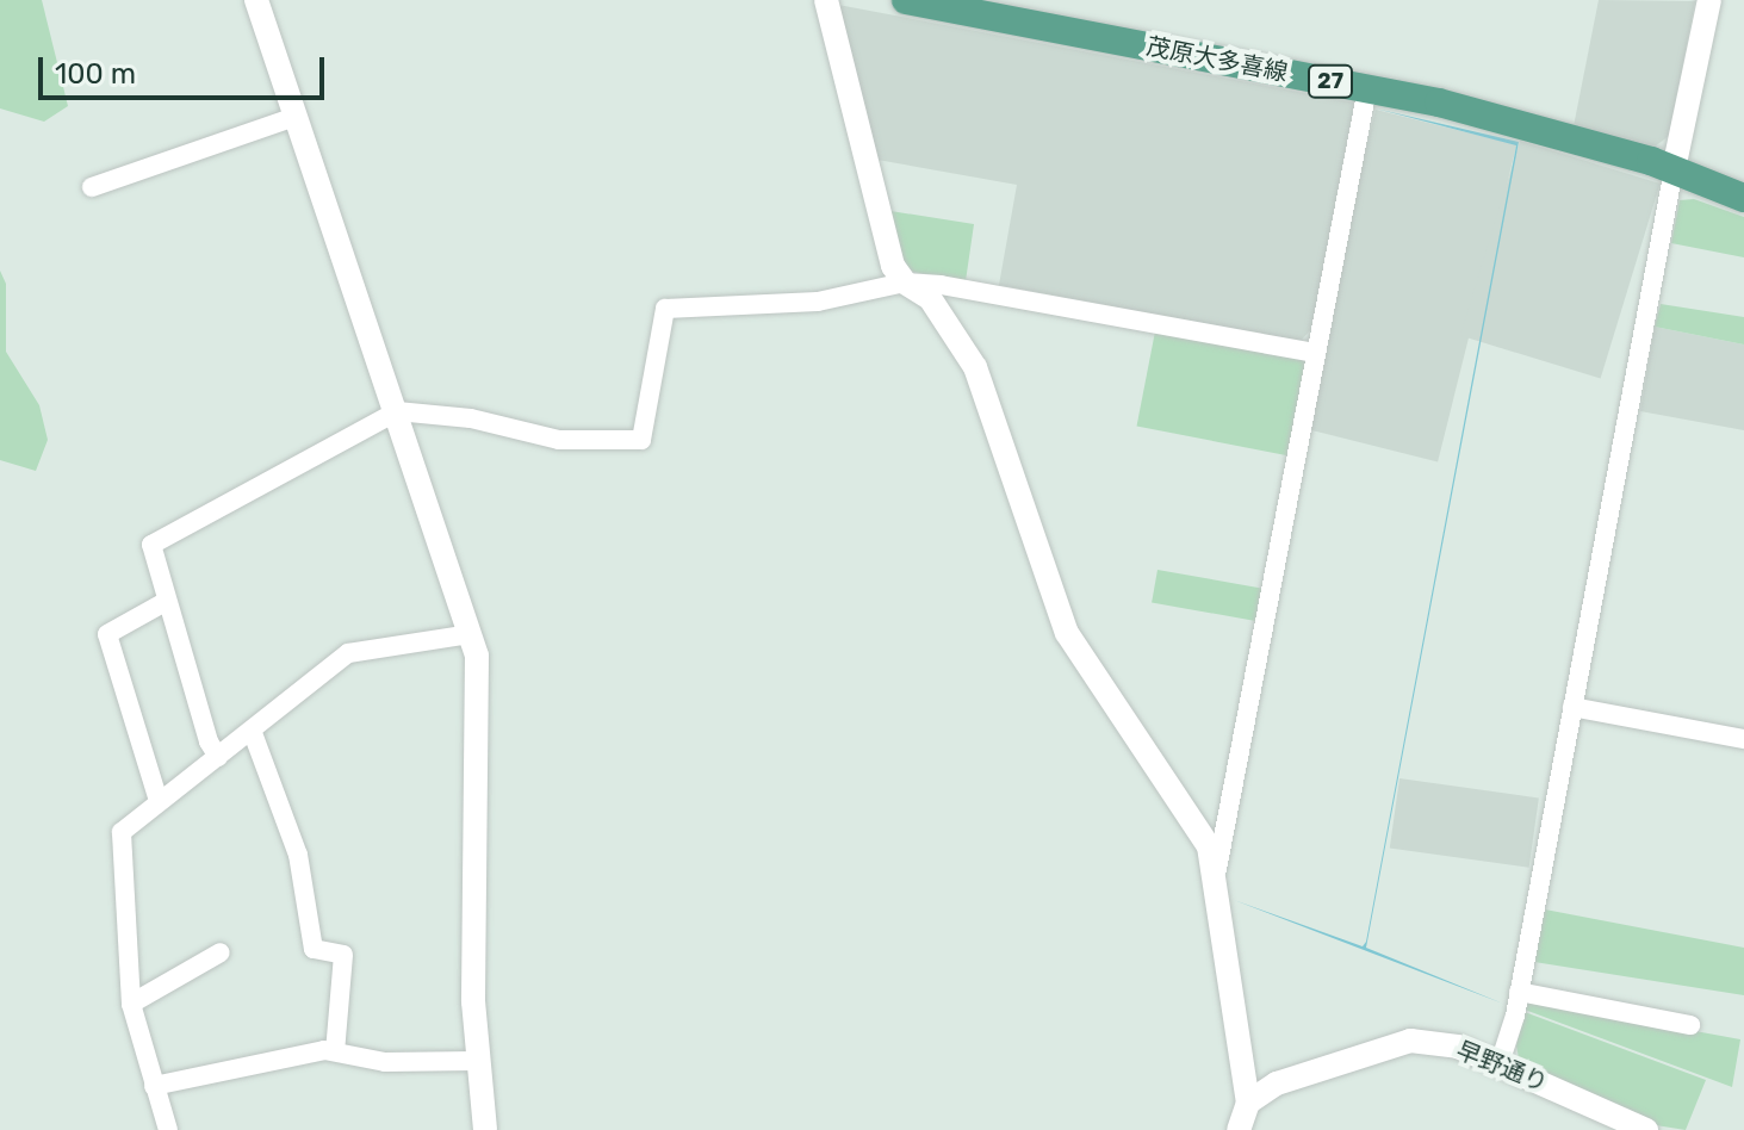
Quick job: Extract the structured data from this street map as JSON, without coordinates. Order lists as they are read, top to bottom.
{
  "streets": {
    "main road": ["茂原大多喜線", "27"],
    "street": ["早野通り"]
  },
  "scale_bar": "100 m"
}
